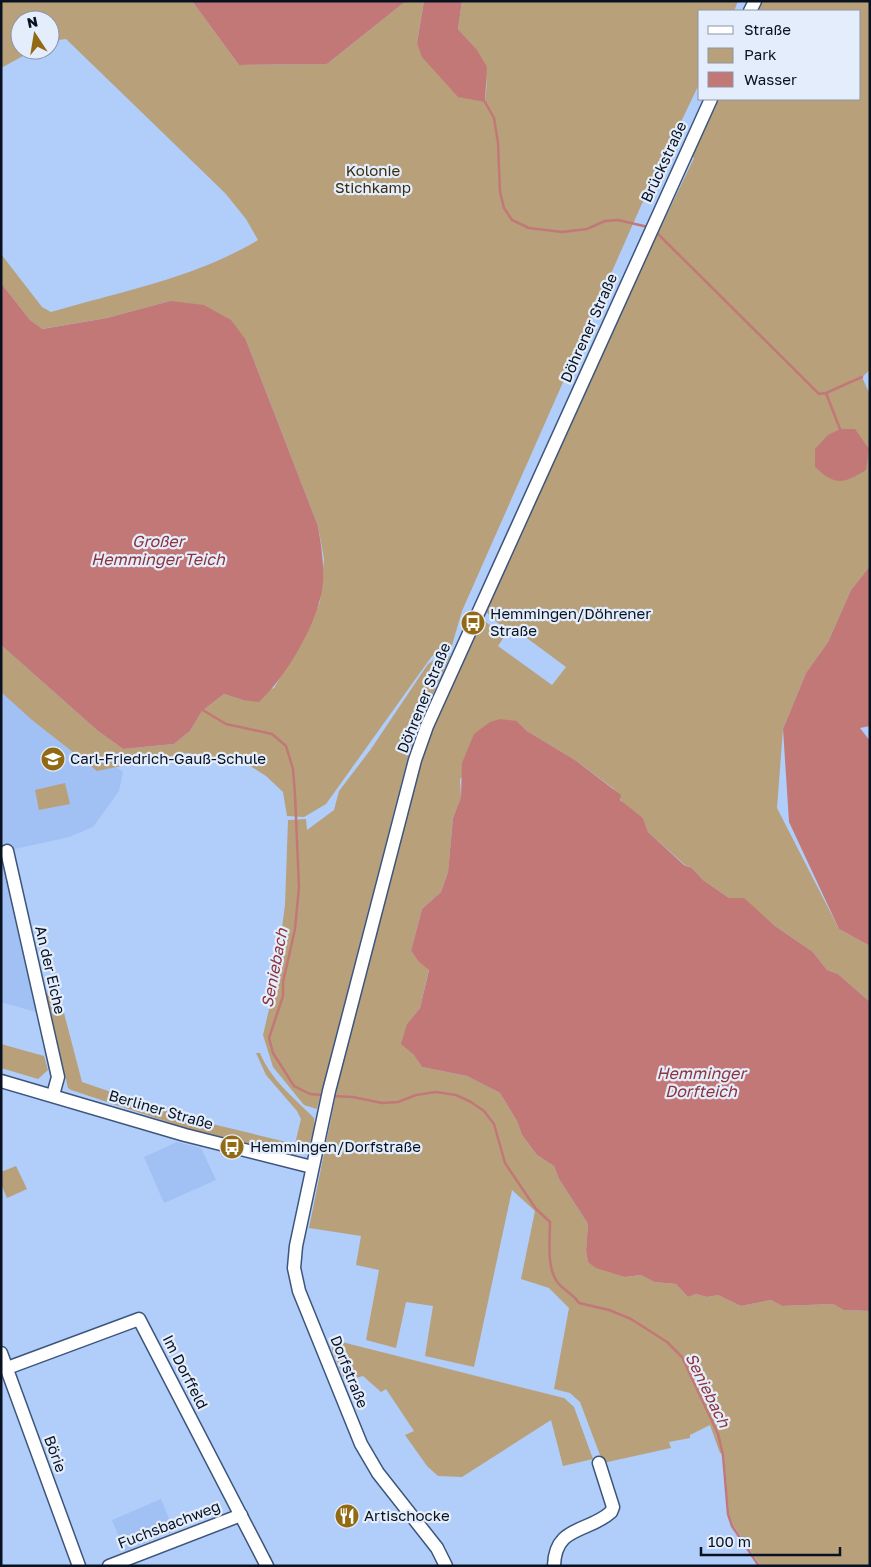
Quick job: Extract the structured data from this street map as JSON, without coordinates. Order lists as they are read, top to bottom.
{
  "streets": {
    "street": [
      "Brückstraße",
      "Döhrener Straße",
      "An der Eiche",
      "Berliner Straße",
      "Im Dorffeld",
      "Dorfstraße",
      "Börie",
      "Fuchsbachweg"
    ]
  },
  "crossings": [
    ["Brückstraße", "Döhrener Straße"],
    ["Döhrener Straße", "Berliner Straße"],
    ["Döhrener Straße", "Dorfstraße"],
    ["An der Eiche", "Berliner Straße"],
    ["Berliner Straße", "Dorfstraße"],
    ["Im Dorffeld", "Börie"],
    ["Im Dorffeld", "Fuchsbachweg"]
  ],
  "water": ["Großer Hemminger Teich", "Seniebach", "Hemminger Dorfteich"],
  "parks": ["Kolonie Stichkamp"],
  "places": {
    "bus stop": ["Hemmingen/Döhrener Straße", "Hemmingen/Dorfstraße"],
    "school or university": ["Carl-Friedrich-Gauß-Schule"],
    "restaurant": ["Artischocke"]
  },
  "legend": ["Straße", "Park", "Wasser"],
  "scale_bar": "100 m",
  "north": "top"
}
